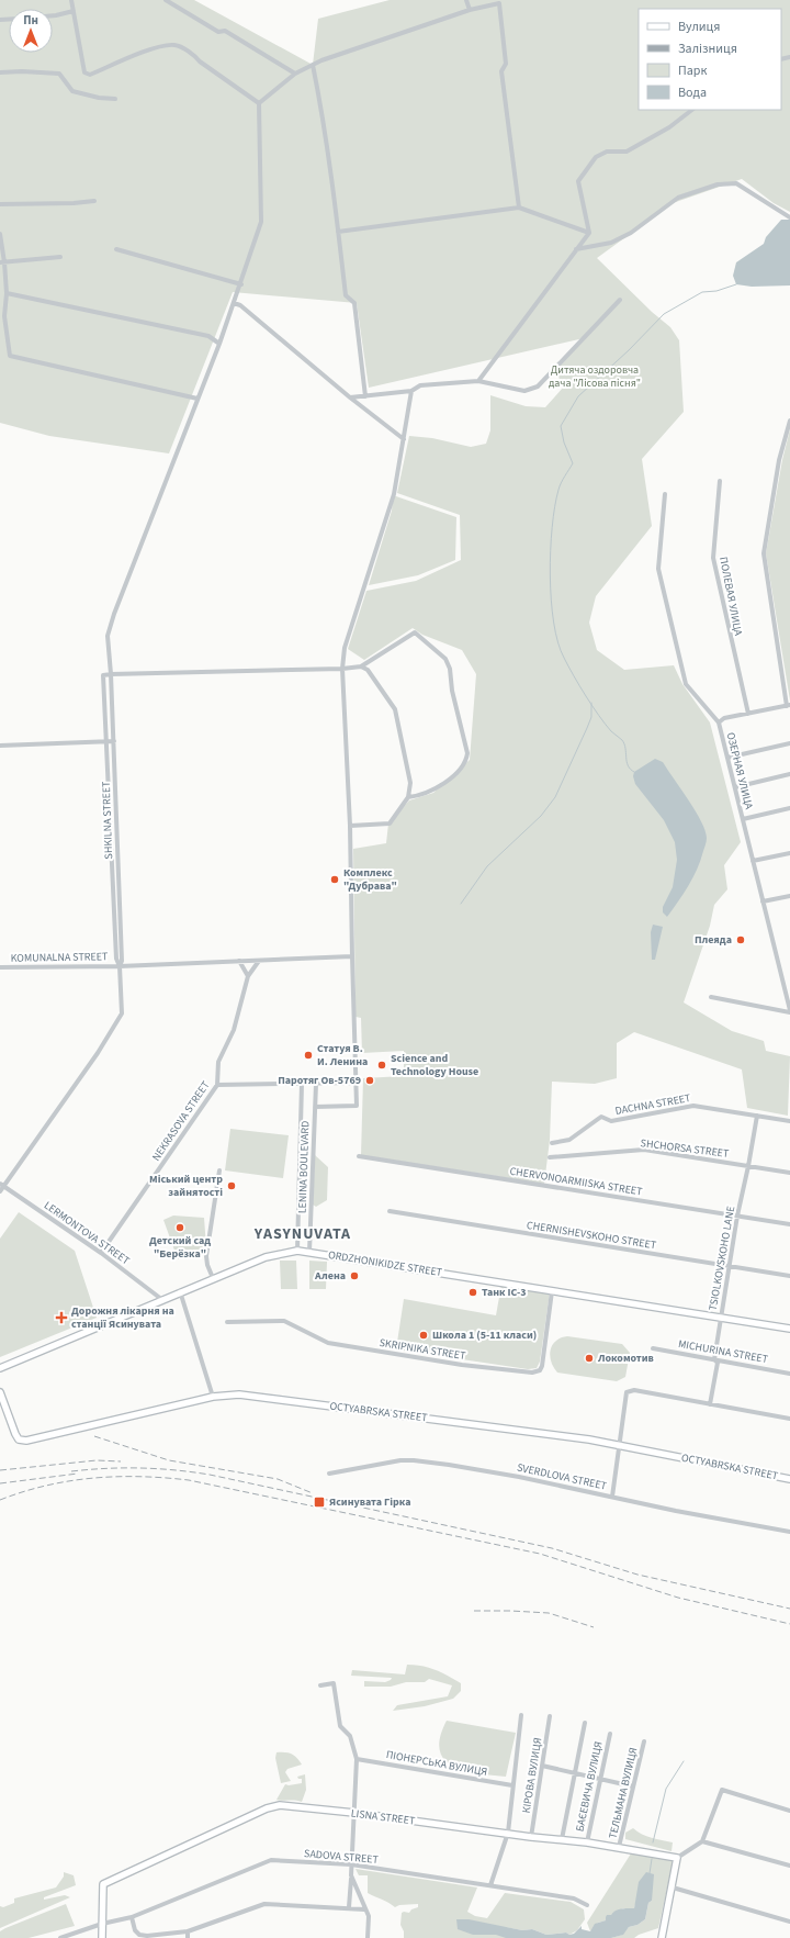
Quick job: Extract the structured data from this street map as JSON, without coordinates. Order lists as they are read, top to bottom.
{
  "streets": {
    "main road": ["ORDZHONIKIDZE STREET", "OCTYABRSKA STREET", "LISNA STREET"],
    "street": [
      "ПОЛЕВАЯ УЛИЦА",
      "ОЗЕРНАЯ УЛИЦА",
      "SHKILNA STREET",
      "KOMUNALNA STREET",
      "DACHNA STREET",
      "NEKRASOVA STREET",
      "SHCHORSA STREET",
      "LENINA BOULEVARD",
      "CHERVONOARMIISKA STREET",
      "LERMONTOVA STREET",
      "CHERNISHEVSKOHO STREET",
      "TSIOLKOVSKOHO LANE",
      "SKRIPNIKA STREET",
      "MICHURINA STREET",
      "SVERDLOVA STREET",
      "ПІОНЕРСЬКА ВУЛИЦЯ",
      "КІРОВА ВУЛИЦЯ",
      "БАЄЕВИЧА ВУЛИЦЯ",
      "ТЕЛЬМАНА ВУЛИЦЯ",
      "SADOVA STREET"
    ]
  },
  "crossings": [
    ["SHKILNA STREET", "KOMUNALNA STREET"],
    ["SHKILNA STREET", "LERMONTOVA STREET"],
    ["DACHNA STREET", "TSIOLKOVSKOHO LANE"],
    ["NEKRASOVA STREET", "LERMONTOVA STREET"],
    ["SHCHORSA STREET", "TSIOLKOVSKOHO LANE"],
    ["LENINA BOULEVARD", "ORDZHONIKIDZE STREET"],
    ["CHERVONOARMIISKA STREET", "TSIOLKOVSKOHO LANE"],
    ["LERMONTOVA STREET", "ORDZHONIKIDZE STREET"],
    ["CHERNISHEVSKOHO STREET", "TSIOLKOVSKOHO LANE"],
    ["TSIOLKOVSKOHO LANE", "ORDZHONIKIDZE STREET"],
    ["TSIOLKOVSKOHO LANE", "MICHURINA STREET"],
    ["ORDZHONIKIDZE STREET", "SKRIPNIKA STREET"],
    ["КІРОВА ВУЛИЦЯ", "LISNA STREET"],
    ["БАЄЕВИЧА ВУЛИЦЯ", "LISNA STREET"],
    ["ТЕЛЬМАНА ВУЛИЦЯ", "LISNA STREET"],
    ["LISNA STREET", "SADOVA STREET"]
  ],
  "districts": ["YASYNUVATA"],
  "parks": ["Дитяча оздоровча дача \"Лісова пісня\""],
  "places": {
    "other": [
      "Комплекс \"Дубрава\"",
      "Плеяда",
      "Статуя В. И. Ленина",
      "Science and Technology House",
      "Паротяг Ов-5769",
      "Міський центр зайнятості",
      "Детский сад \"Берёзка\"",
      "Алена",
      "Танк ІС-3",
      "Школа 1 (5-11 класи)",
      "Локомотив"
    ],
    "health": ["Дорожня лікарня на станції Ясинувата"],
    "transit": ["Ясинувата Гірка"]
  },
  "legend": [
    "Вулиця",
    "Залізниця",
    "Парк",
    "Вода"
  ],
  "north": "top"
}
